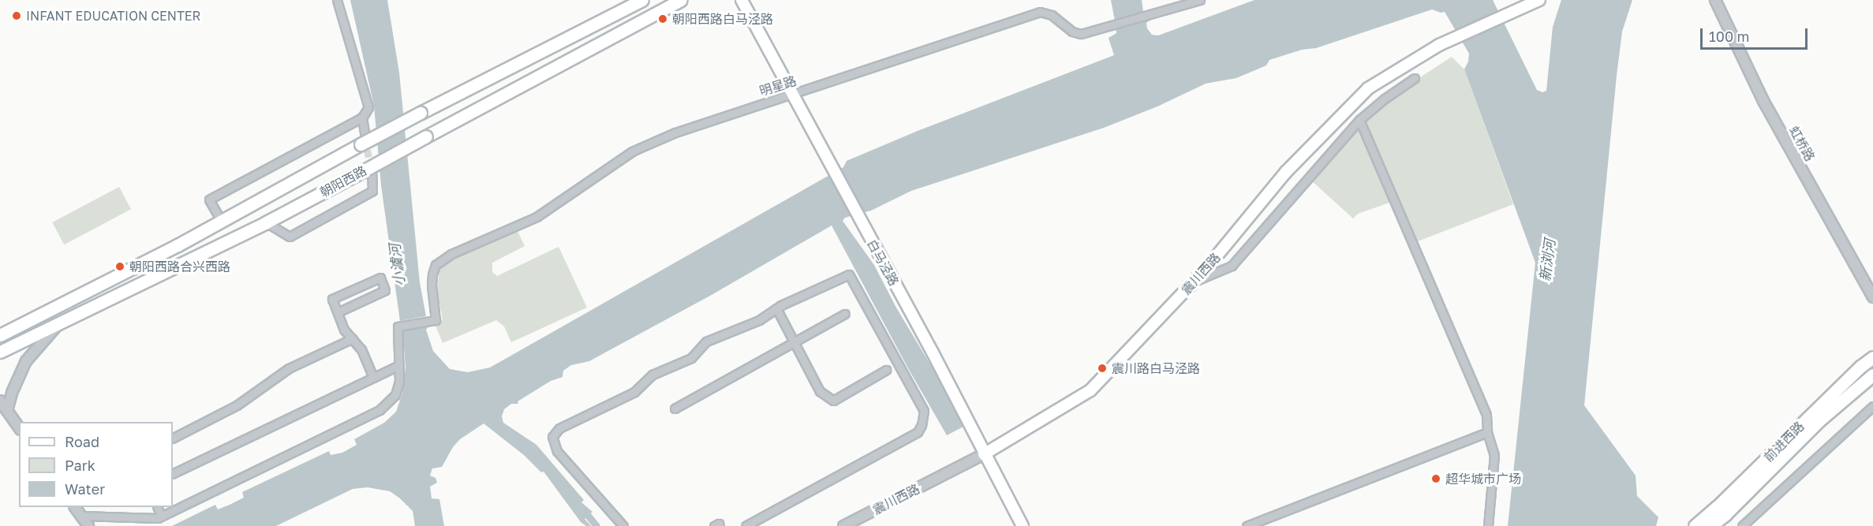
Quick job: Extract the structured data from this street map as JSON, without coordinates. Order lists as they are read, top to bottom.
{
  "streets": {
    "main road": [
      "朝阳西路",
      "白马泾路",
      "震川西路",
      "前进西路"
    ],
    "street": ["明星路", "虹桥路"]
  },
  "crossings": [
    ["明星路", "白马泾路"],
    ["白马泾路", "震川西路"]
  ],
  "water": ["新浏河", "小澞河"],
  "places": [
    "INFANT EDUCATION CENTER",
    "朝阳西路白马泾路",
    "朝阳西路合兴西路",
    "震川路白马泾路",
    "超华城市广场"
  ],
  "legend": ["Road", "Park", "Water"],
  "scale_bar": "100 m"
}
